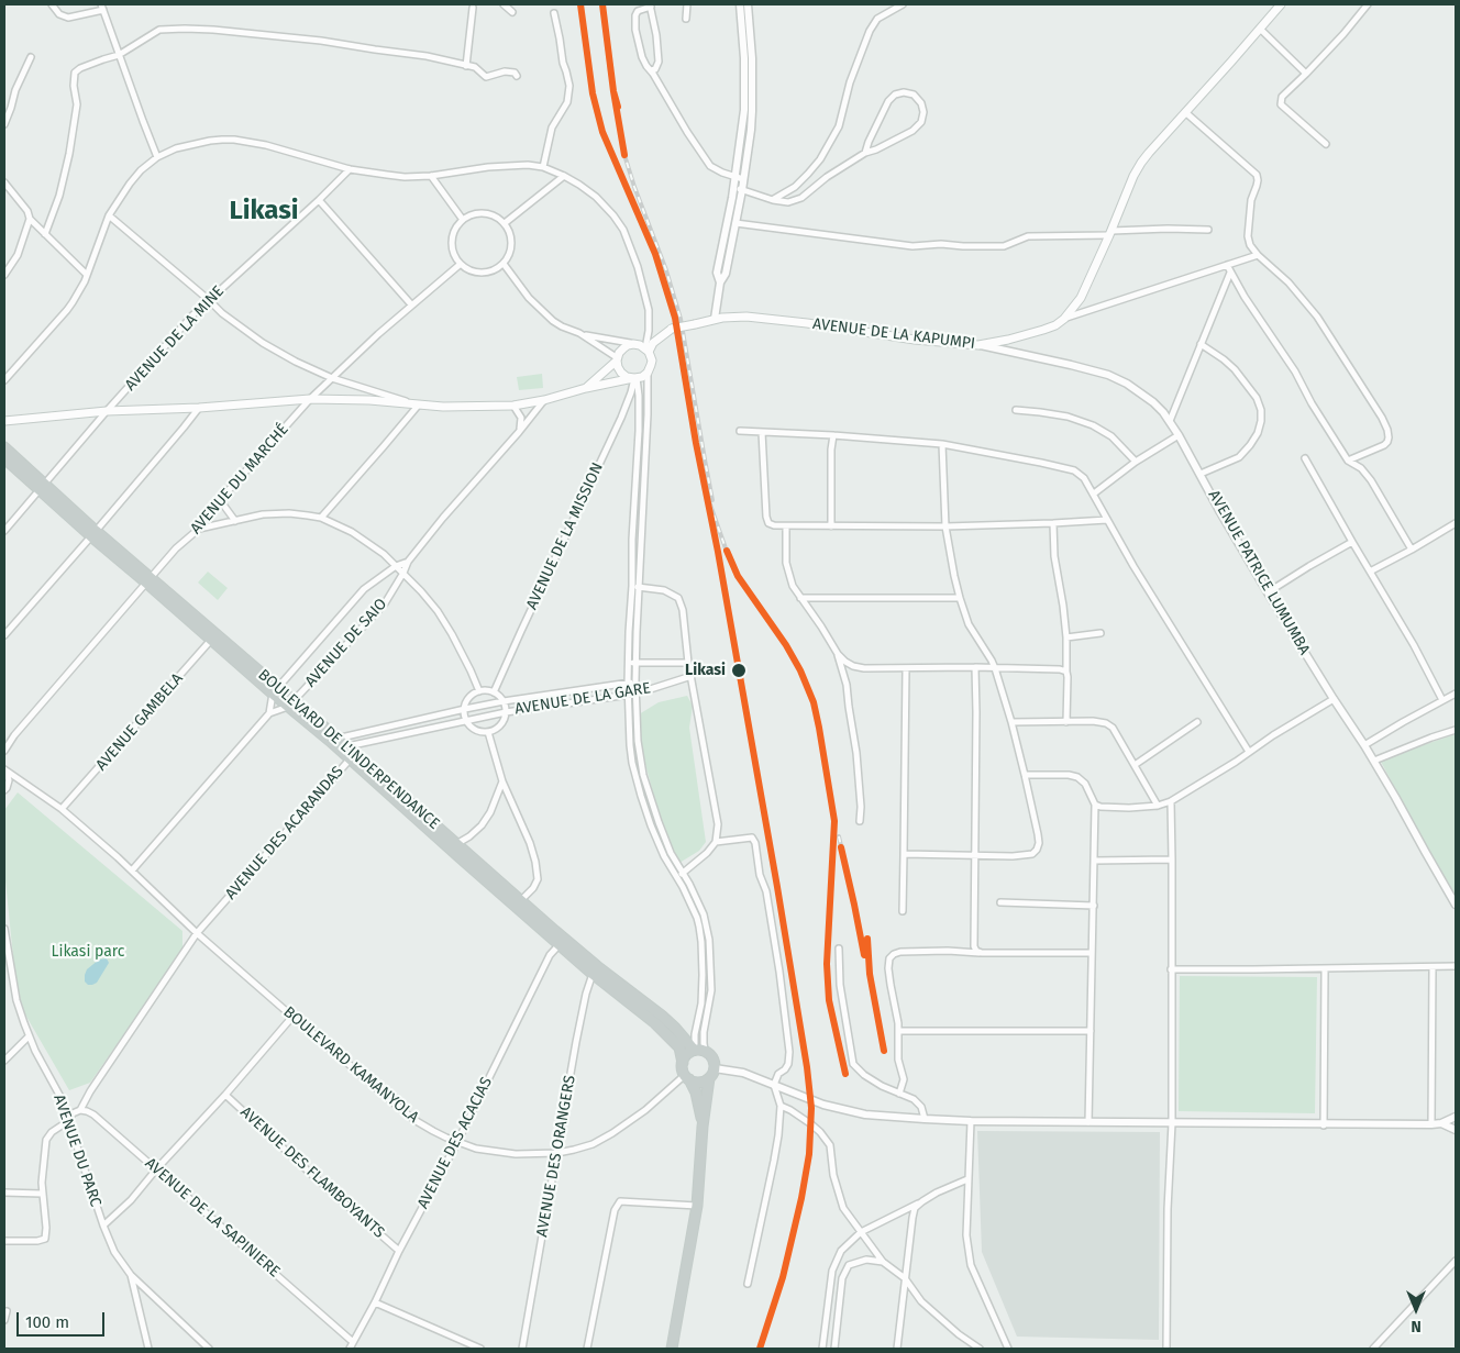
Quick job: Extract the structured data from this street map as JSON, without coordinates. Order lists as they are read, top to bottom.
{
  "streets": {
    "highway": ["BOULEVARD DE L'INDERPENDANCE"],
    "main road": ["AVENUE DE LA KAPUMPI"],
    "street": [
      "AVENUE DE LA MINE",
      "AVENUE DU MARCHÉ",
      "AVENUE DE LA MISSION",
      "AVENUE PATRICE LUMUMBA",
      "AVENUE DE SAIO",
      "AVENUE DE LA GARE",
      "AVENUE GAMBELA",
      "AVENUE DES ACARANDAS",
      "BOULEVARD KAMANYOLA",
      "AVENUE DES ACACIAS",
      "AVENUE DU PARC",
      "AVENUE DES ORANGERS",
      "AVENUE DES FLAMBOYANTS",
      "AVENUE DE LA SAPINIERE"
    ]
  },
  "crossings": [
    ["AVENUE DE LA KAPUMPI", "AVENUE DE LA MISSION"],
    ["AVENUE DE LA KAPUMPI", "AVENUE PATRICE LUMUMBA"],
    ["AVENUE DE LA MINE", "BOULEVARD DE L'INDERPENDANCE"],
    ["AVENUE DU MARCHÉ", "BOULEVARD DE L'INDERPENDANCE"],
    ["AVENUE DE SAIO", "BOULEVARD DE L'INDERPENDANCE"],
    ["AVENUE DE SAIO", "BOULEVARD KAMANYOLA"],
    ["AVENUE GAMBELA", "BOULEVARD DE L'INDERPENDANCE"],
    ["AVENUE GAMBELA", "BOULEVARD KAMANYOLA"],
    ["BOULEVARD DE L'INDERPENDANCE", "AVENUE DES ACARANDAS"],
    ["BOULEVARD DE L'INDERPENDANCE", "BOULEVARD KAMANYOLA"],
    ["BOULEVARD DE L'INDERPENDANCE", "AVENUE DES ACACIAS"],
    ["BOULEVARD DE L'INDERPENDANCE", "AVENUE DES ORANGERS"],
    ["AVENUE DES ACARANDAS", "BOULEVARD KAMANYOLA"],
    ["AVENUE DES ACARANDAS", "AVENUE DE LA SAPINIERE"],
    ["BOULEVARD KAMANYOLA", "AVENUE DES ACACIAS"],
    ["BOULEVARD KAMANYOLA", "AVENUE DES ORANGERS"],
    ["AVENUE DES ACACIAS", "AVENUE DES FLAMBOYANTS"],
    ["AVENUE DES ACACIAS", "AVENUE DE LA SAPINIERE"]
  ],
  "districts": ["Likasi"],
  "parks": ["Likasi parc"],
  "places": ["Likasi"],
  "scale_bar": "100 m",
  "north": "bottom"
}
